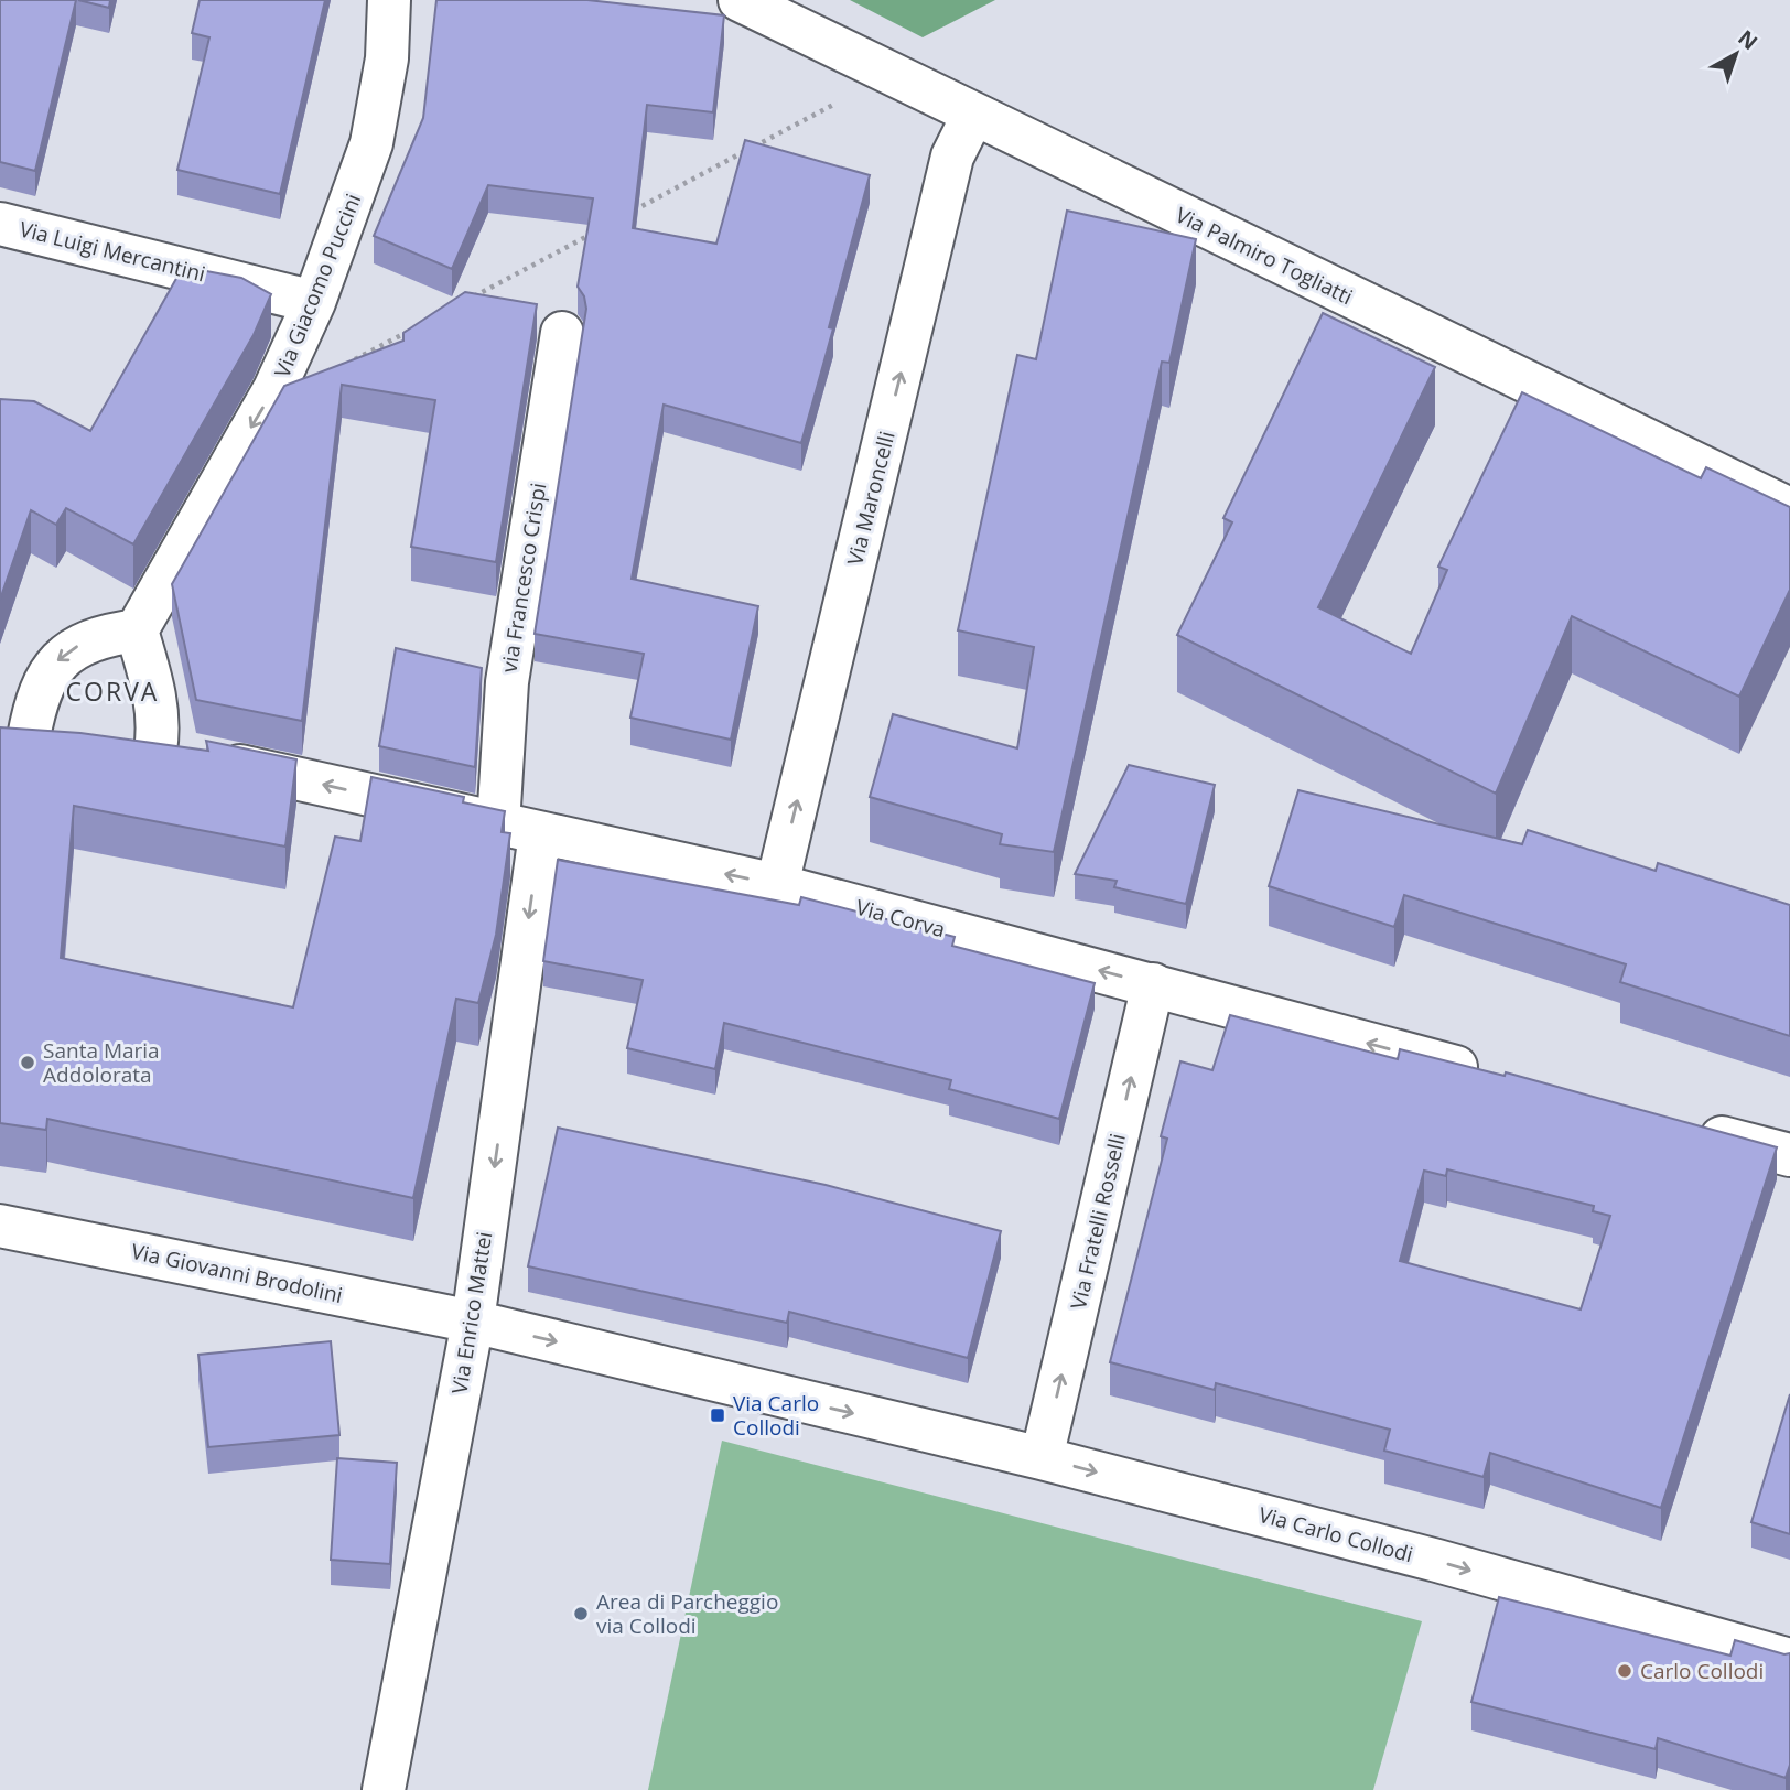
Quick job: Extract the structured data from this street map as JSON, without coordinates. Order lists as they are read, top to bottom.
{
  "streets": {
    "street": [
      "Via Luigi Mercantini",
      "Via Palmiro Togliatti",
      "Via Giacomo Puccini",
      "Via Maroncelli",
      "via Francesco Crispi",
      "Via Corva",
      "Via Fratelli Rosselli",
      "Via Giovanni Brodolini",
      "Via Enrico Mattei",
      "Via Carlo Collodi"
    ]
  },
  "crossings": [
    ["Via Luigi Mercantini", "Via Giacomo Puccini"],
    ["Via Palmiro Togliatti", "Via Maroncelli"],
    ["Via Maroncelli", "Via Corva"],
    ["via Francesco Crispi", "Via Corva"],
    ["Via Corva", "Via Fratelli Rosselli"],
    ["Via Corva", "Via Enrico Mattei"],
    ["Via Fratelli Rosselli", "Via Carlo Collodi"],
    ["Via Giovanni Brodolini", "Via Enrico Mattei"],
    ["Via Giovanni Brodolini", "Via Carlo Collodi"],
    ["Via Enrico Mattei", "Via Carlo Collodi"]
  ],
  "one_way": [
    "Via Giacomo Puccini",
    "Via Maroncelli",
    "Via Corva",
    "Via Fratelli Rosselli",
    "Via Enrico Mattei",
    "Via Carlo Collodi"
  ],
  "districts": ["CORVA"],
  "places": {
    "other": ["Santa Maria Addolorata", "Area di Parcheggio via Collodi", "Carlo Collodi"],
    "transit": ["Via Carlo Collodi"]
  },
  "north": "top right"
}
